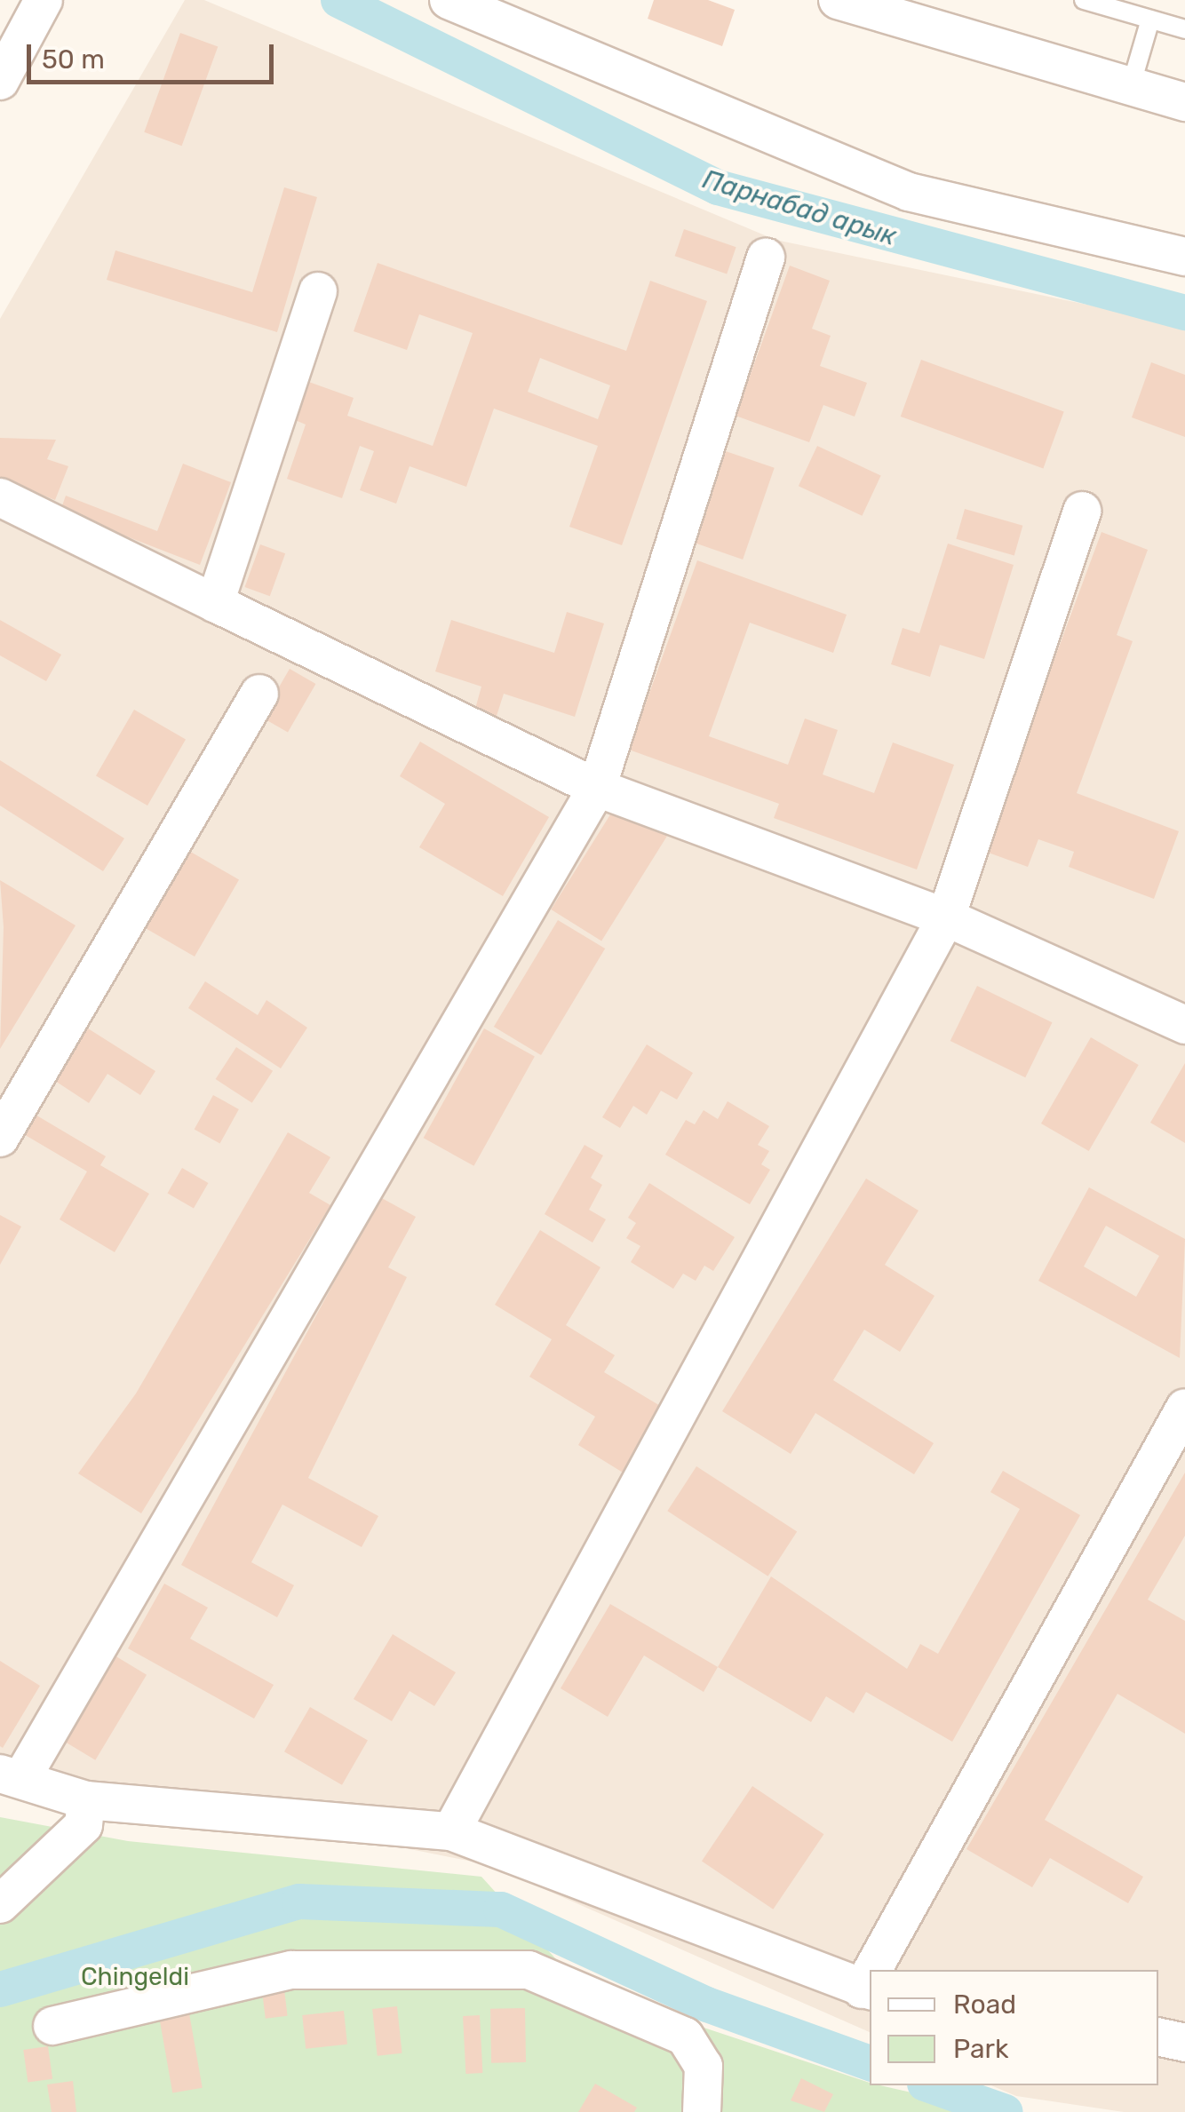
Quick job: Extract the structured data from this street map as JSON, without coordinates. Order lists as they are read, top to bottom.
{
  "water": ["Парнабад арык"],
  "parks": ["Chingeldi"],
  "legend": ["Road", "Park"],
  "scale_bar": "50 m"
}
